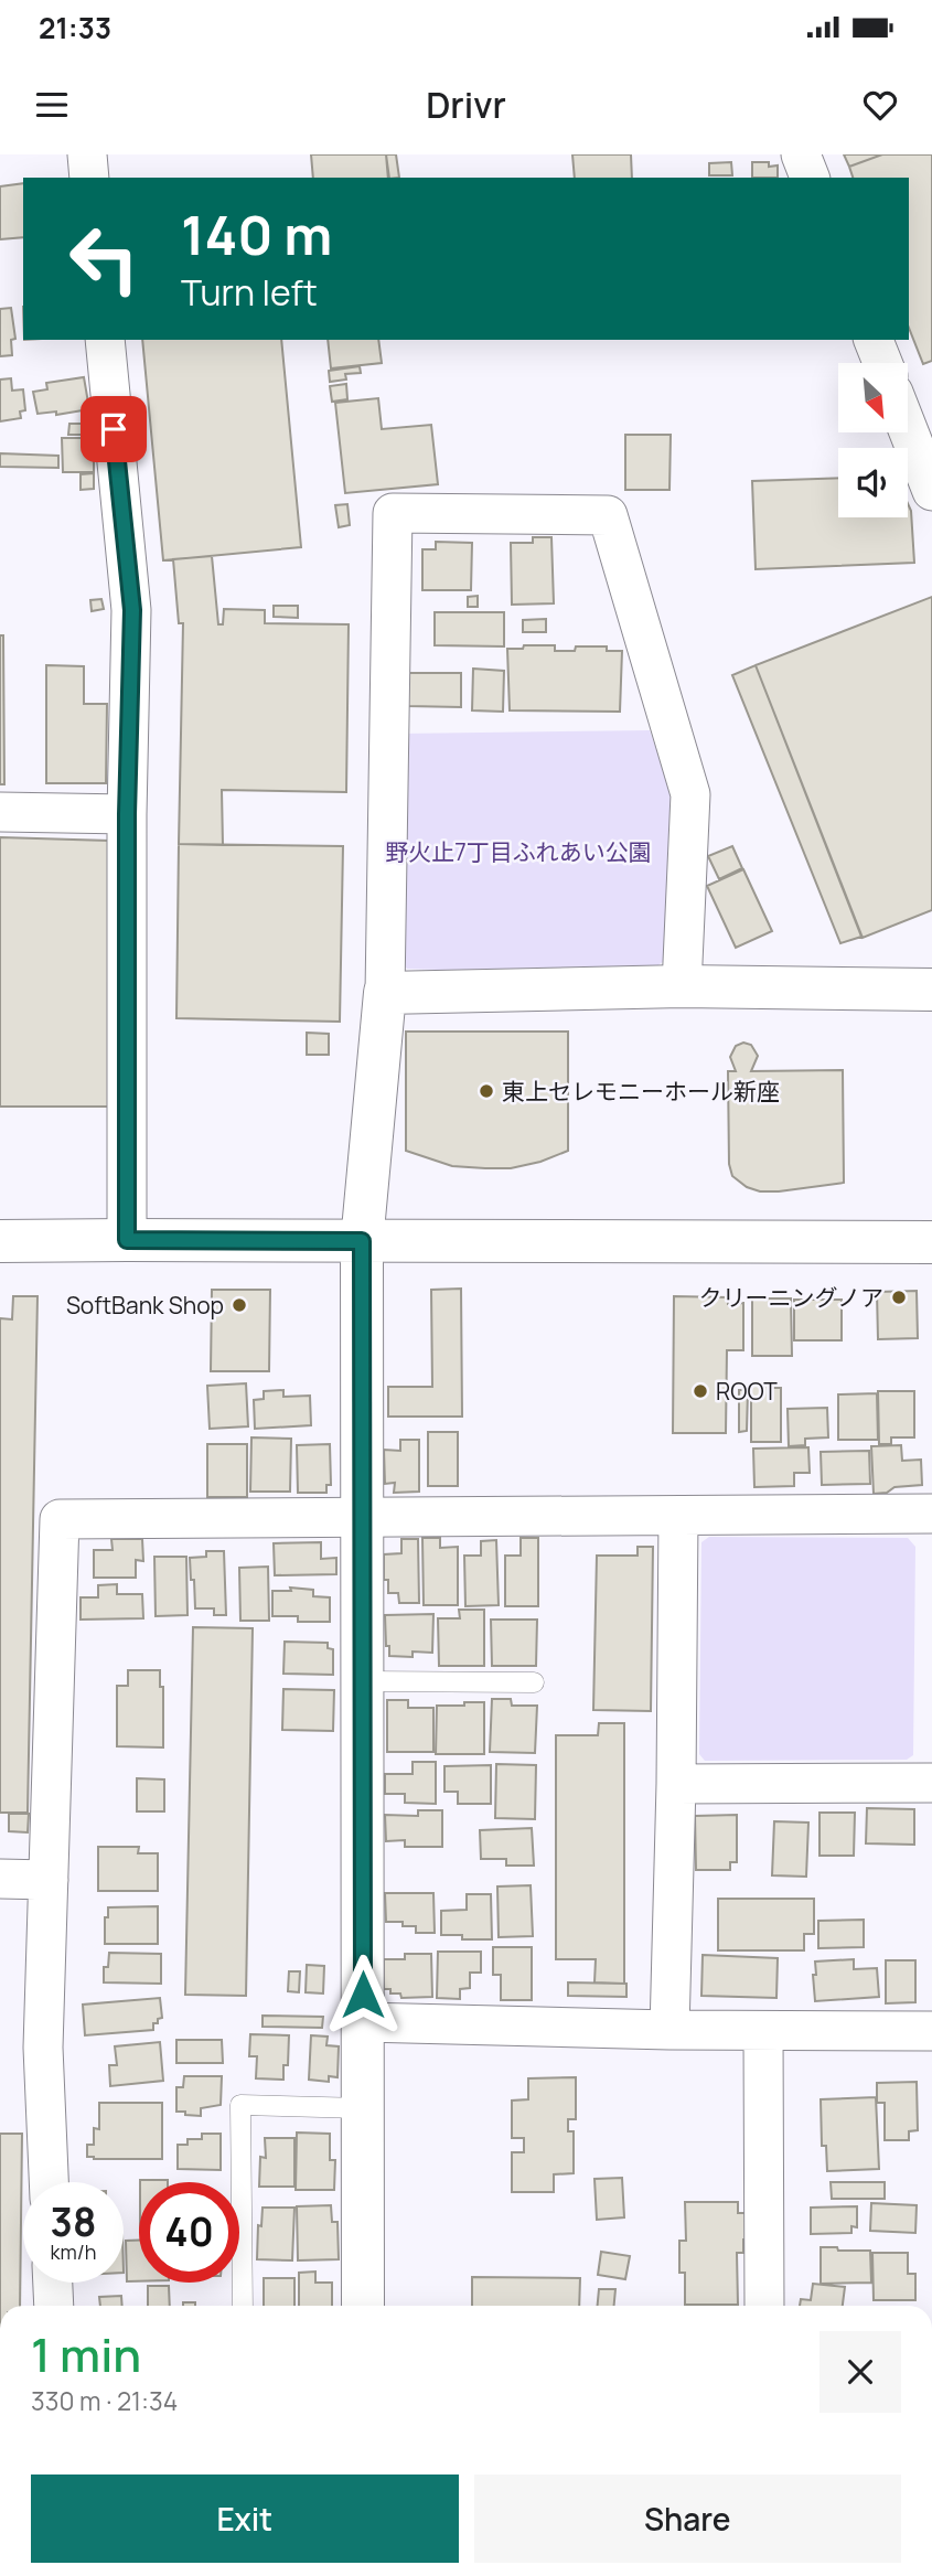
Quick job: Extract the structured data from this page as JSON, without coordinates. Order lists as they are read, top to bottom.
{
  "parks": ["野火止7丁目ふれあい公園"],
  "places": [
    "東上セレモニーホール新座",
    "クリーニングノア",
    "SoftBank Shop",
    "ROOT"
  ],
  "north": "bottom right",
  "page": {
    "status": "21:33",
    "header": "Drivr",
    "turn": ["140 m", "Turn left"],
    "speed": "38 km/h",
    "limit": "40",
    "heading": ["1 min", "330 m · 21:34"],
    "buttons": ["Exit", "Share"]
  }
}
